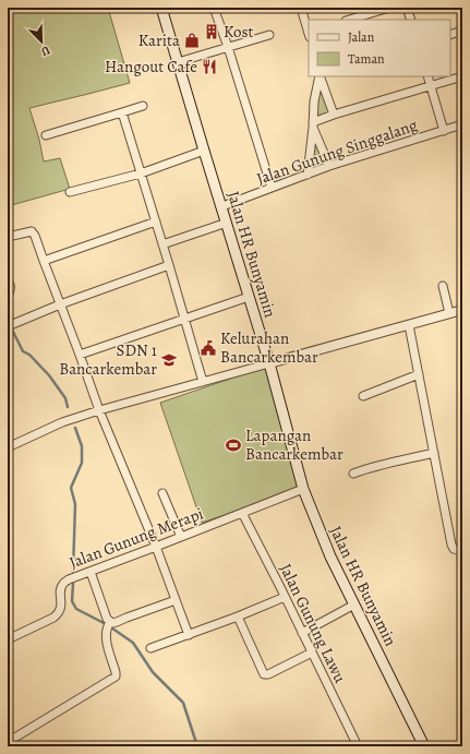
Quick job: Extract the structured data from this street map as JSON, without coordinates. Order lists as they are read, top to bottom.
{
  "streets": {
    "main road": ["Jalan HR Bunyamin"],
    "street": ["Jalan Gunung Singgalang", "Jalan Gunung Merapi", "Jalan Gunung Lawu"]
  },
  "crossings": [
    ["Jalan Gunung Singgalang", "Jalan HR Bunyamin"],
    ["Jalan HR Bunyamin", "Jalan Gunung Merapi"],
    ["Jalan Gunung Merapi", "Jalan Gunung Lawu"]
  ],
  "places": {
    "building": ["Kost"],
    "shop": ["Karita"],
    "restaurant": ["Hangout Cafe"],
    "public building": ["Kelurahan Bancarkembar"],
    "school or university": ["SDN 1 Bancarkembar"],
    "sports": ["Lapangan Bancarkembar"]
  },
  "legend": ["Jalan", "Taman"],
  "north": "bottom right"
}
